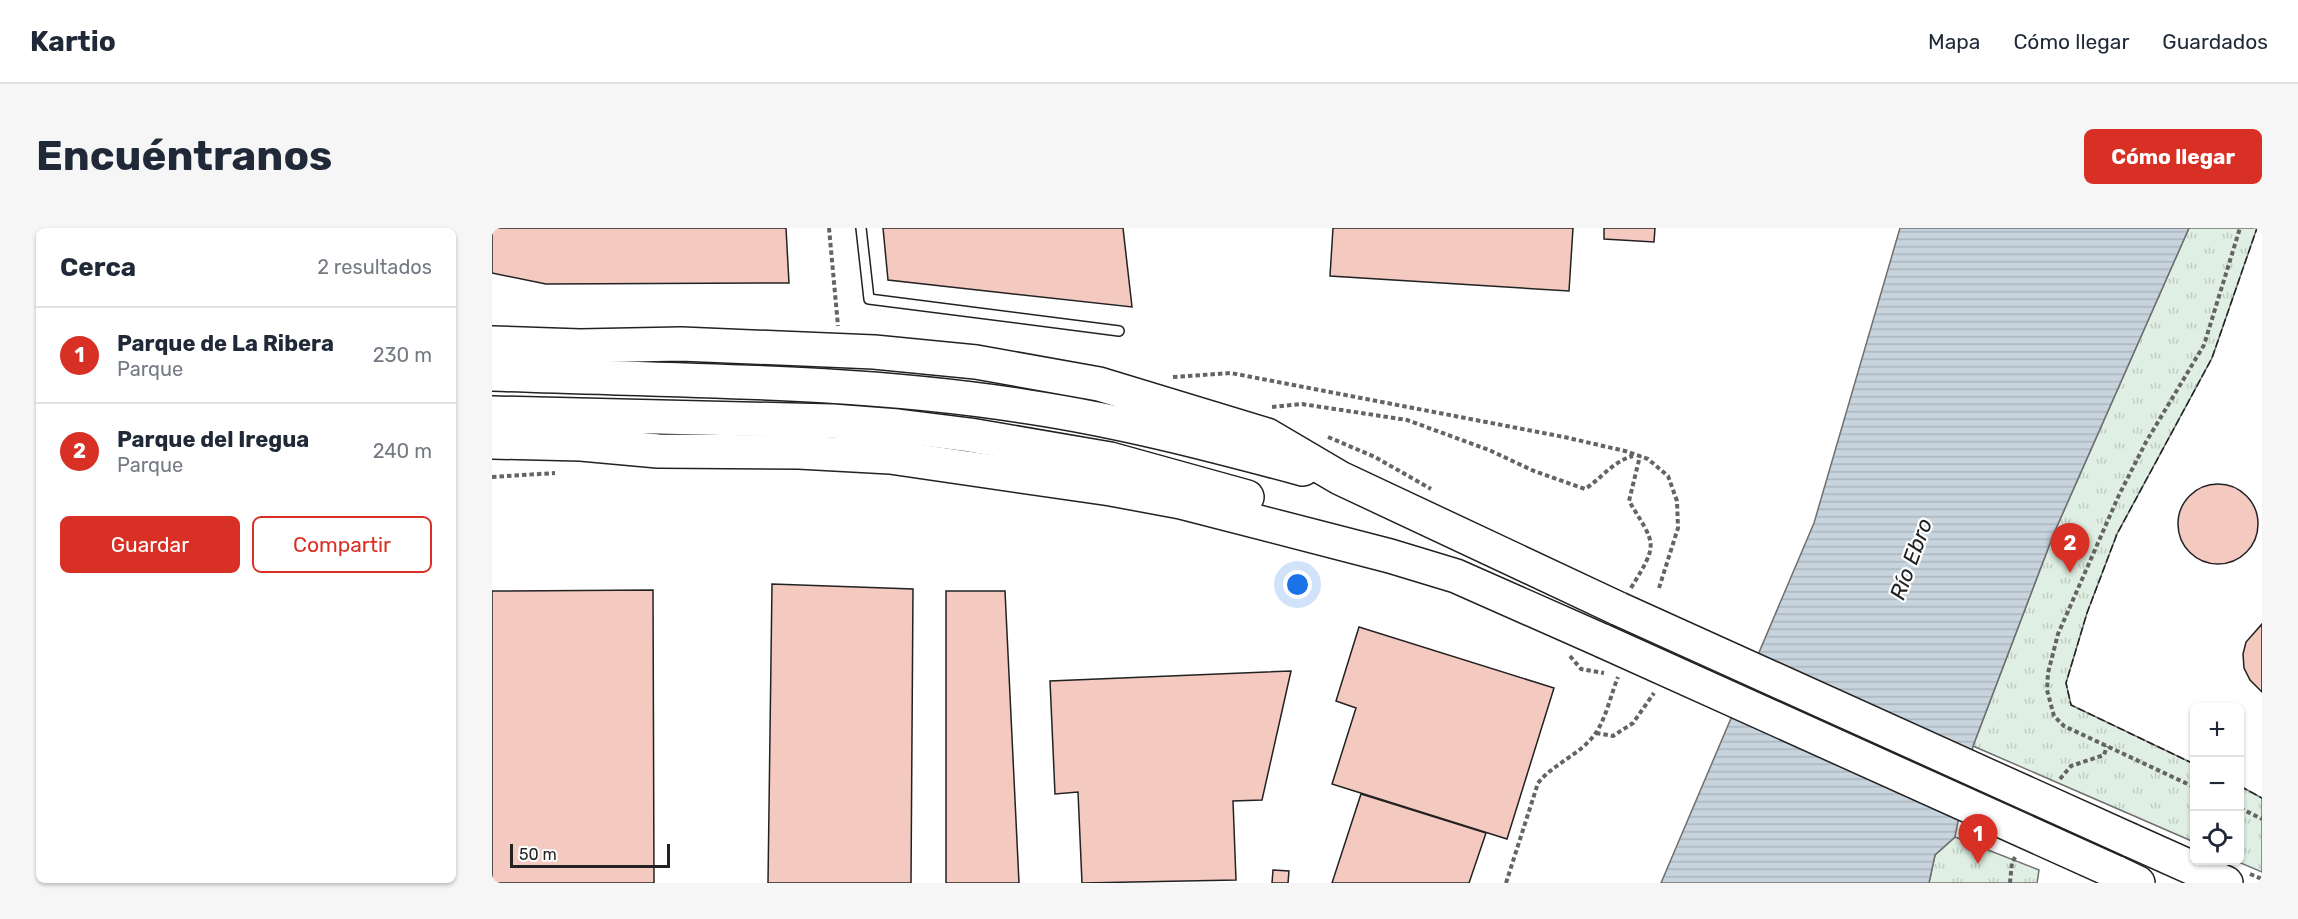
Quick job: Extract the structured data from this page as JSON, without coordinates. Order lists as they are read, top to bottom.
{
  "water": ["Río Ebro"],
  "scale_bar": "50 m",
  "page": {
    "header": "Kartio",
    "nav": ["Mapa", "Cómo llegar", "Guardados"],
    "buttons": [
      "Cómo llegar",
      ["Guardar", "Compartir"]
    ],
    "title": "Encuéntranos",
    "heading": ["Cerca", "2 resultados"],
    "list": [
      {
        "mark": "1",
        "name": "Parque de La Ribera",
        "note": "Parque",
        "value": "230 m"
      },
      {
        "mark": "2",
        "name": "Parque del Iregua",
        "note": "Parque",
        "value": "240 m"
      }
    ],
    "pins": ["2", "1"],
    "map_buttons": ["+", "−"],
    "scale": "50 m"
  }
}
